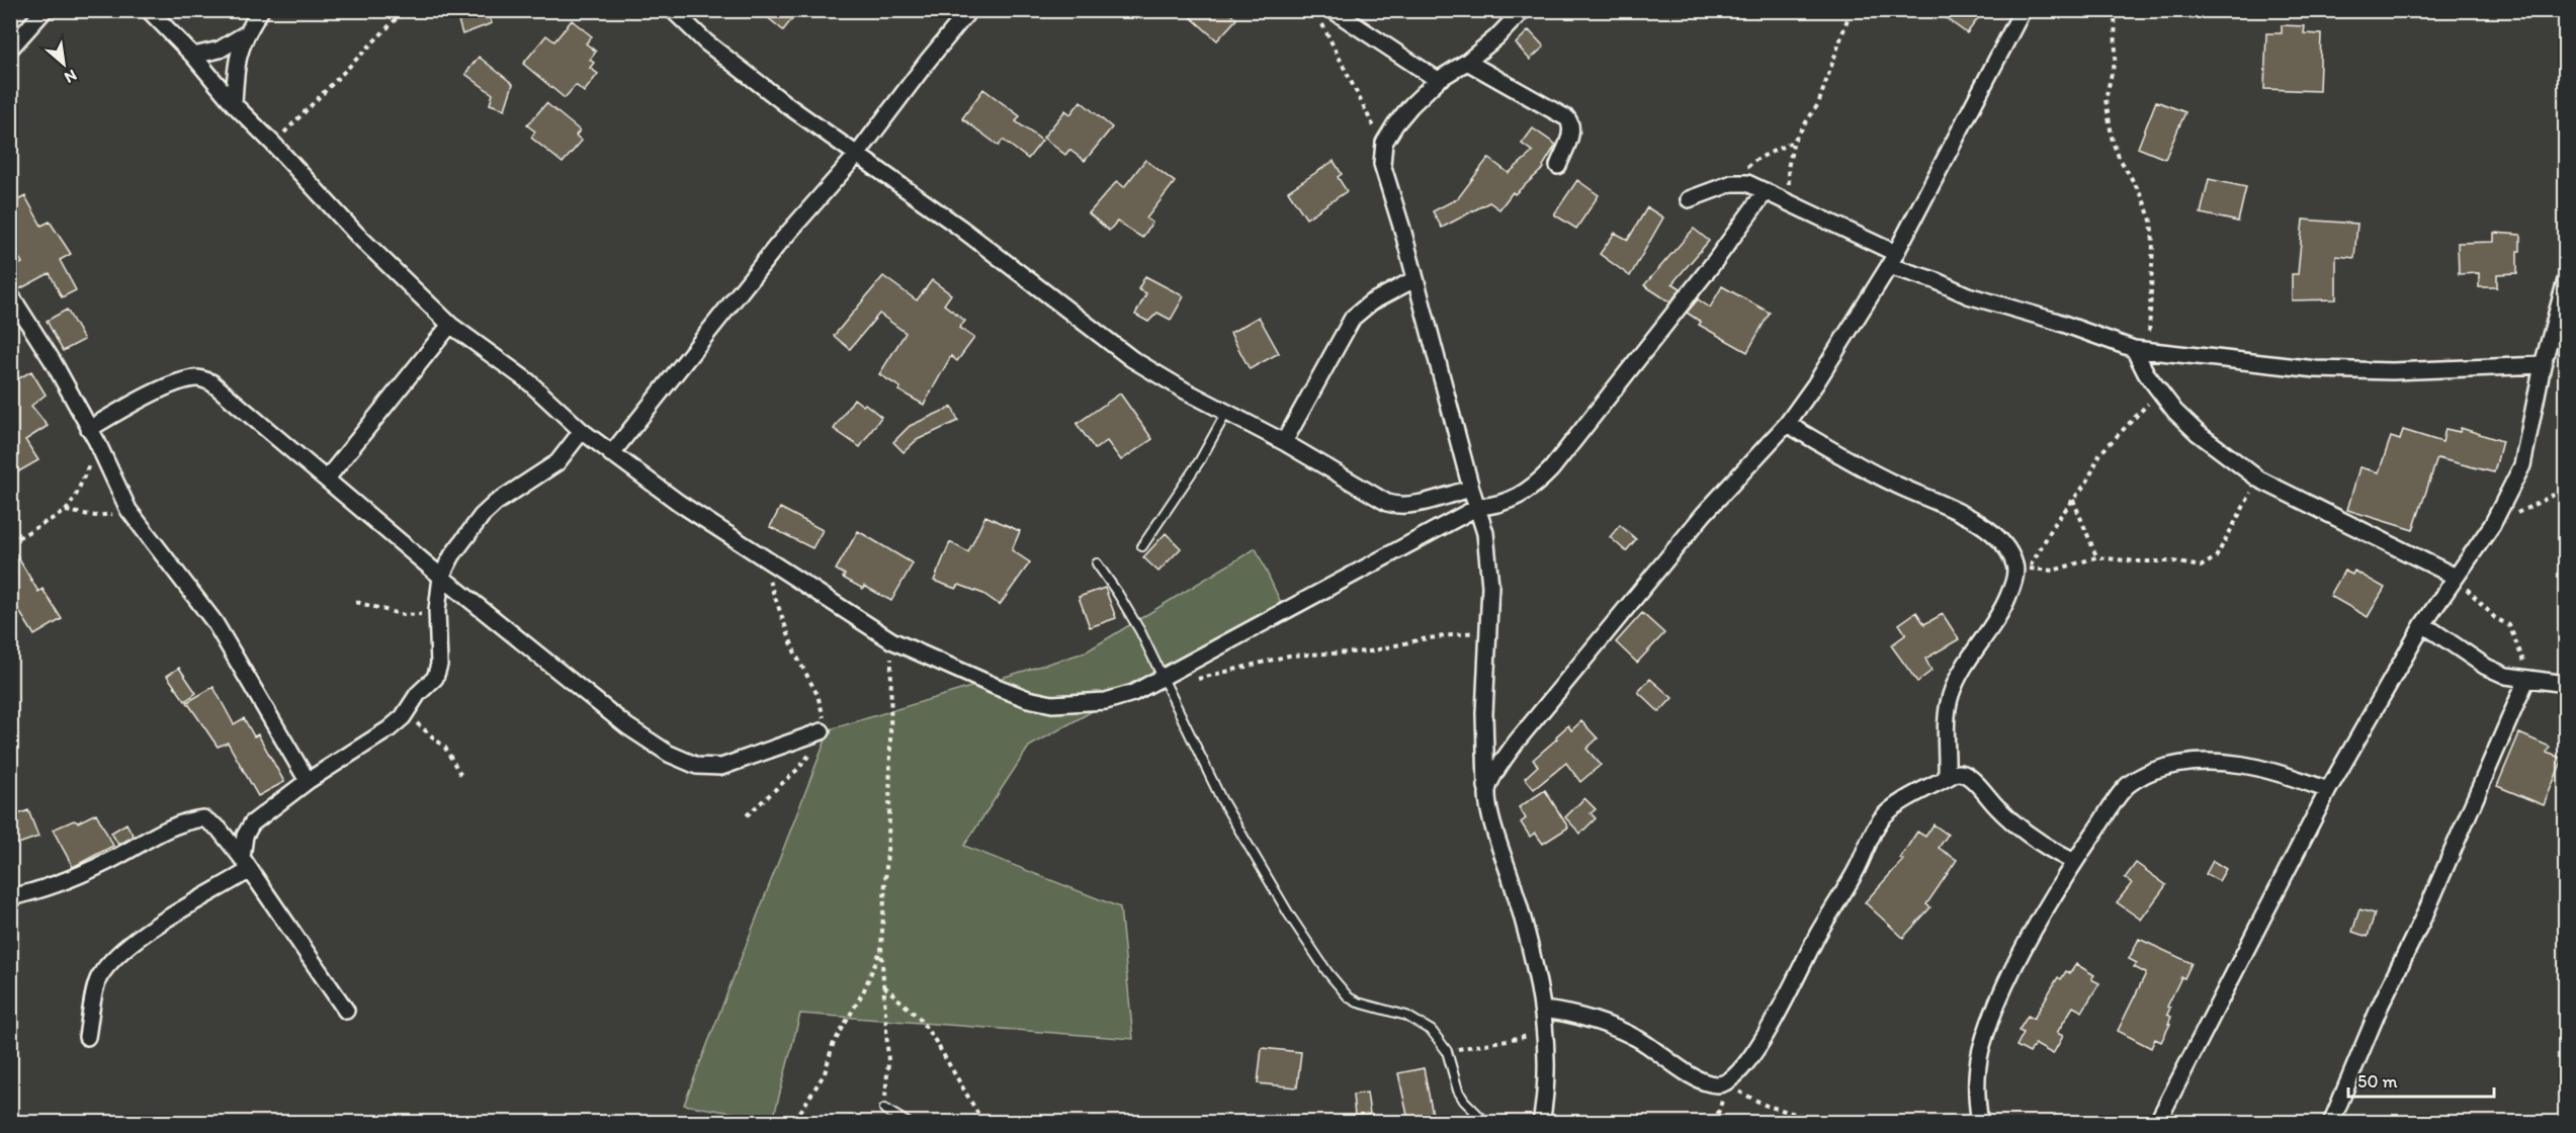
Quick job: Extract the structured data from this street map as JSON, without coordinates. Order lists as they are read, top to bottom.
{
  "scale_bar": "50 m",
  "north": "bottom right"
}
